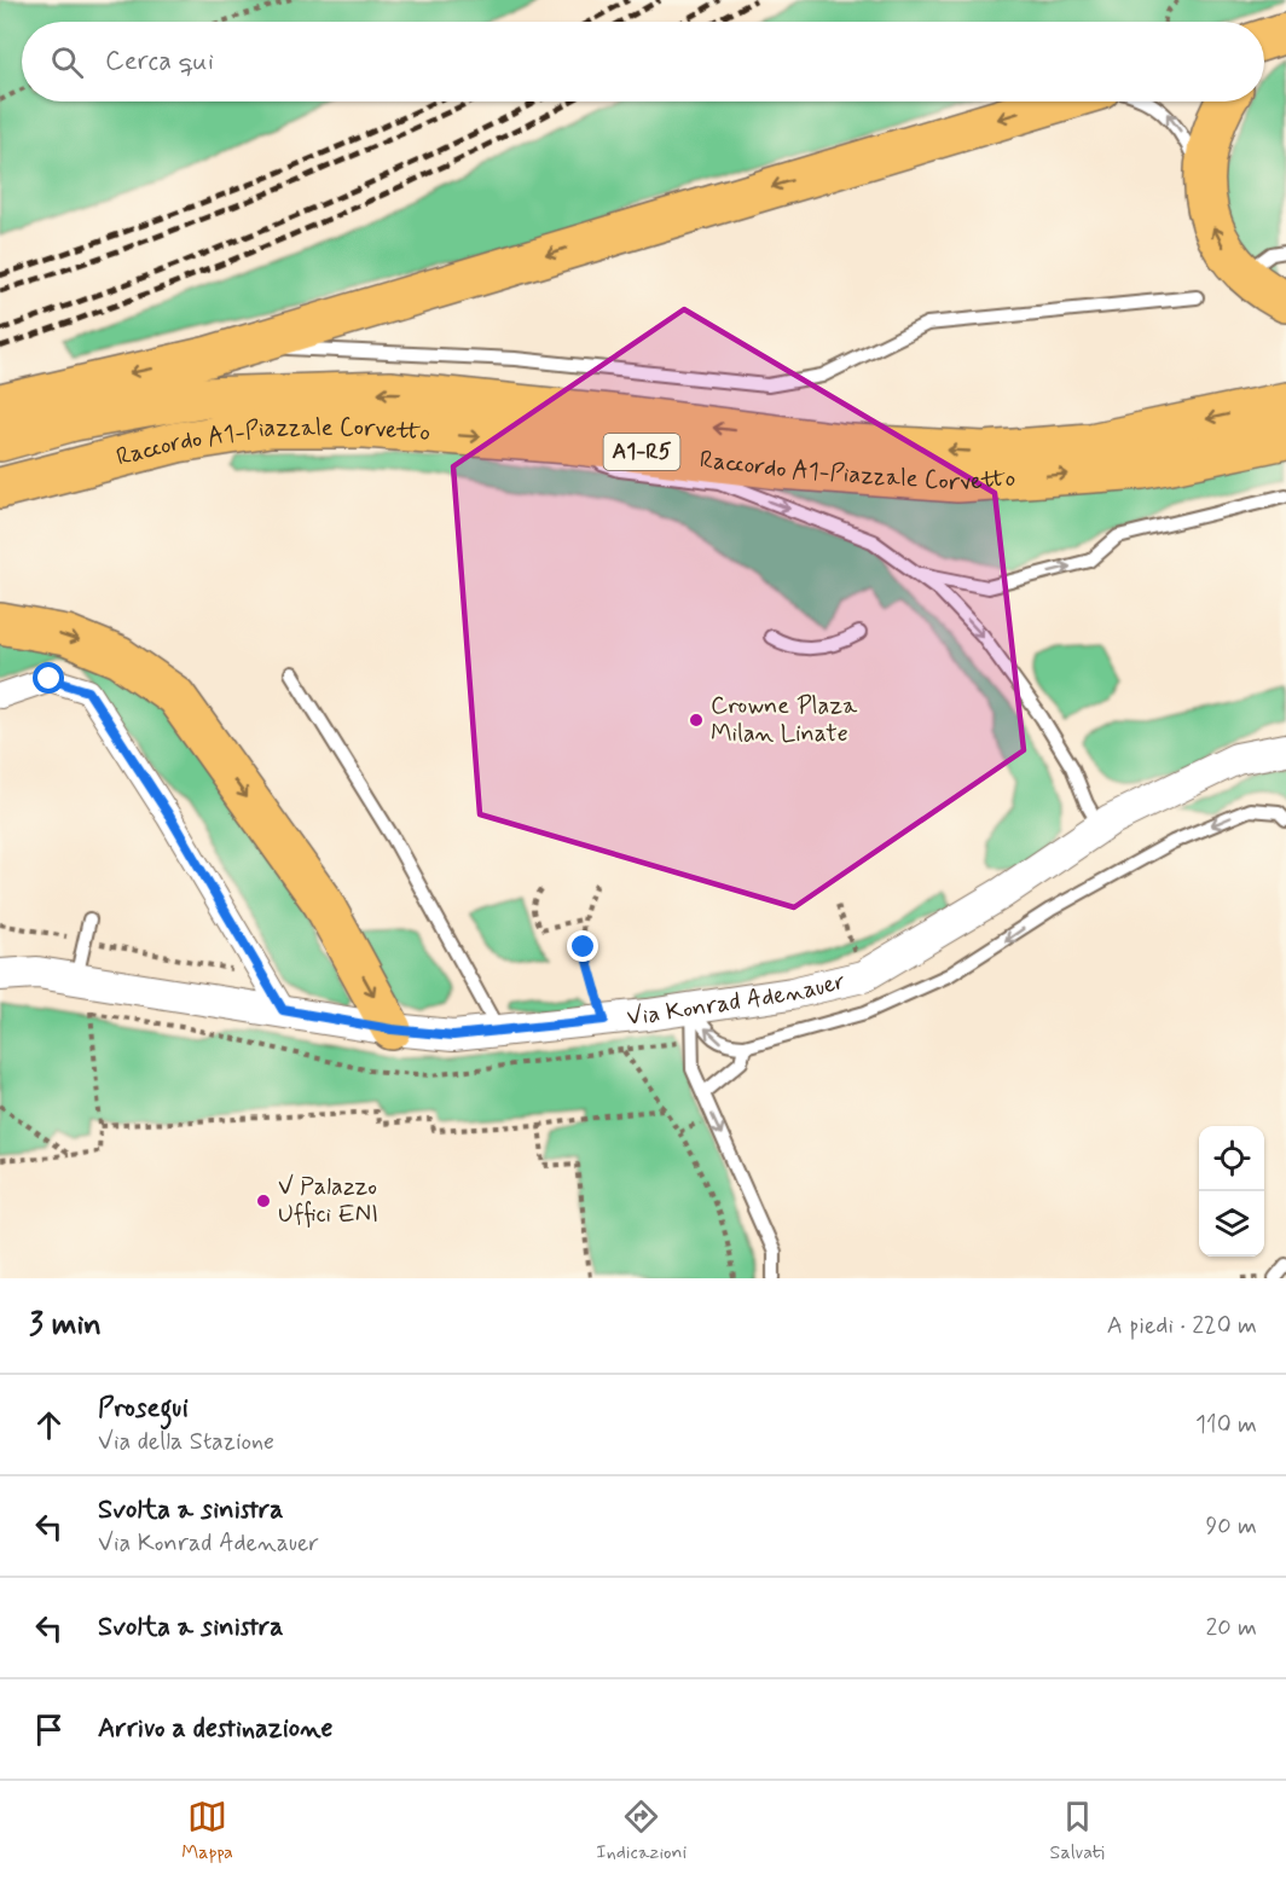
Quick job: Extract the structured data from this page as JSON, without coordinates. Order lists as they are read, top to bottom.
{
  "streets": {
    "highway": ["Raccordo A1-Piazzale Corvetto", "A1-R5"],
    "street": ["Via Konrad Adenauer"]
  },
  "places": ["Crowne Plaza Milan Linate", "V Palazzo Uffici ENI"],
  "page": {
    "search": "Cerca qui",
    "heading": ["3 min", "A piedi · 220 m"],
    "list": [
      ["Prosegui", "Via della Stazione", "110 m"],
      ["Svolta a sinistra", "Via Konrad Adenauer", "90 m"],
      ["Svolta a sinistra", "20 m"],
      "Arrivo a destinazione"
    ],
    "nav": ["Mappa", "Indicazioni", "Salvati"]
  }
}
